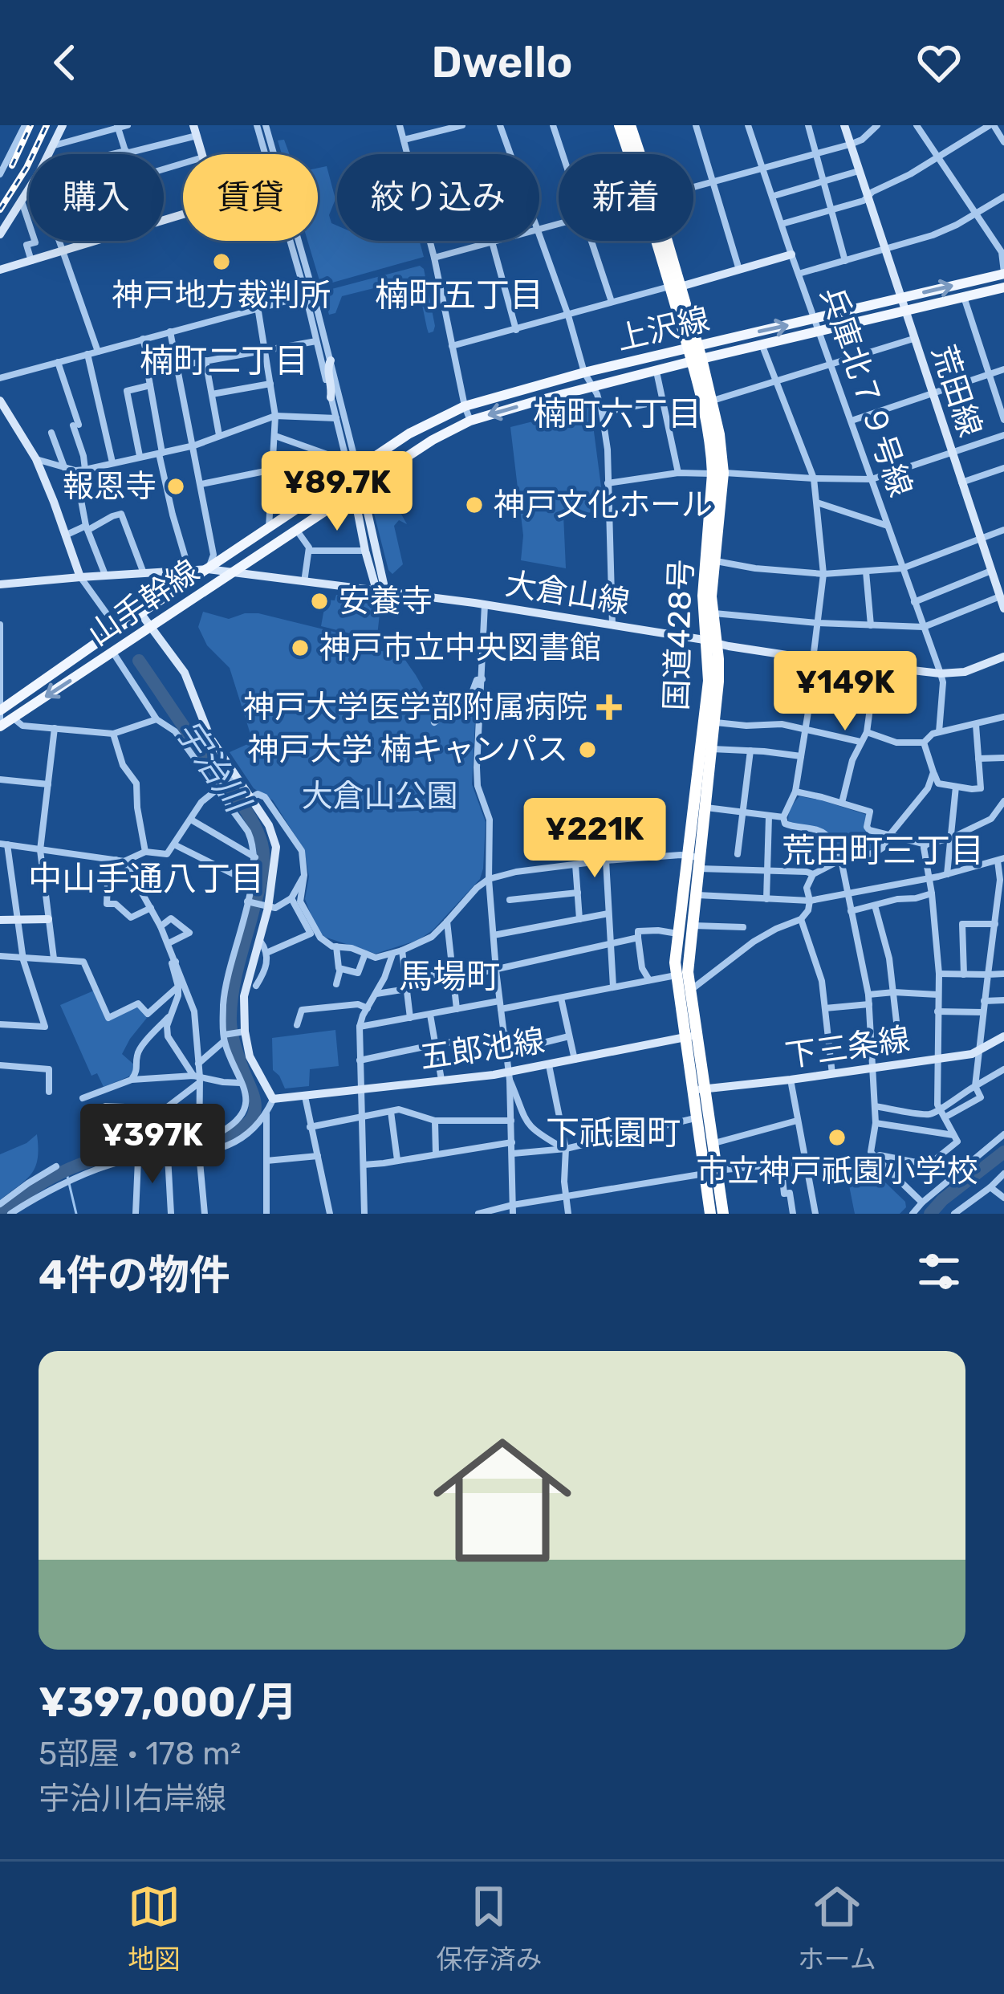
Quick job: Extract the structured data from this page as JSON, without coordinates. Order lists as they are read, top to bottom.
{
  "streets": {
    "highway": ["国道428号"],
    "main road": ["上沢線", "山手幹線"],
    "street": [
      "荒田線",
      "兵庫北７９号線",
      "大倉山線",
      "下三条線",
      "五郎池線"
    ]
  },
  "crossings": [
    ["上沢線", "荒田線"],
    ["上沢線", "兵庫北７９号線"],
    ["上沢線", "山手幹線"],
    ["上沢線", "国道428号"],
    ["兵庫北７９号線", "大倉山線"],
    ["大倉山線", "山手幹線"],
    ["大倉山線", "国道428号"],
    ["国道428号", "下三条線"],
    ["国道428号", "五郎池線"]
  ],
  "districts": [
    "楠町五丁目",
    "楠町二丁目",
    "楠町六丁目",
    "荒田町三丁目",
    "中山手通八丁目",
    "馬場町",
    "下祇園町"
  ],
  "water": ["宇治川"],
  "parks": ["大倉山公園"],
  "places": {
    "other": [
      "神戸地方裁判所",
      "報恩寺",
      "神戸文化ホール",
      "安養寺",
      "神戸市立中央図書館",
      "神戸大学 楠キャンパス",
      "市立神戸祇園小学校"
    ],
    "health": ["神戸大学医学部附属病院"]
  },
  "page": {
    "header": "Dwello",
    "chip": [
      "購入",
      "賃貸",
      "絞り込み",
      "新着"
    ],
    "price": [
      "¥89.7K",
      "¥149K",
      "¥221K",
      "¥397K"
    ],
    "heading": "4件の物件",
    "list": [
      {
        "name": "¥397,000/月",
        "note": "5部屋 · 178 m² · 宇治川右岸線"
      }
    ],
    "tabs": ["地図", "保存済み", "ホーム"]
  }
}
